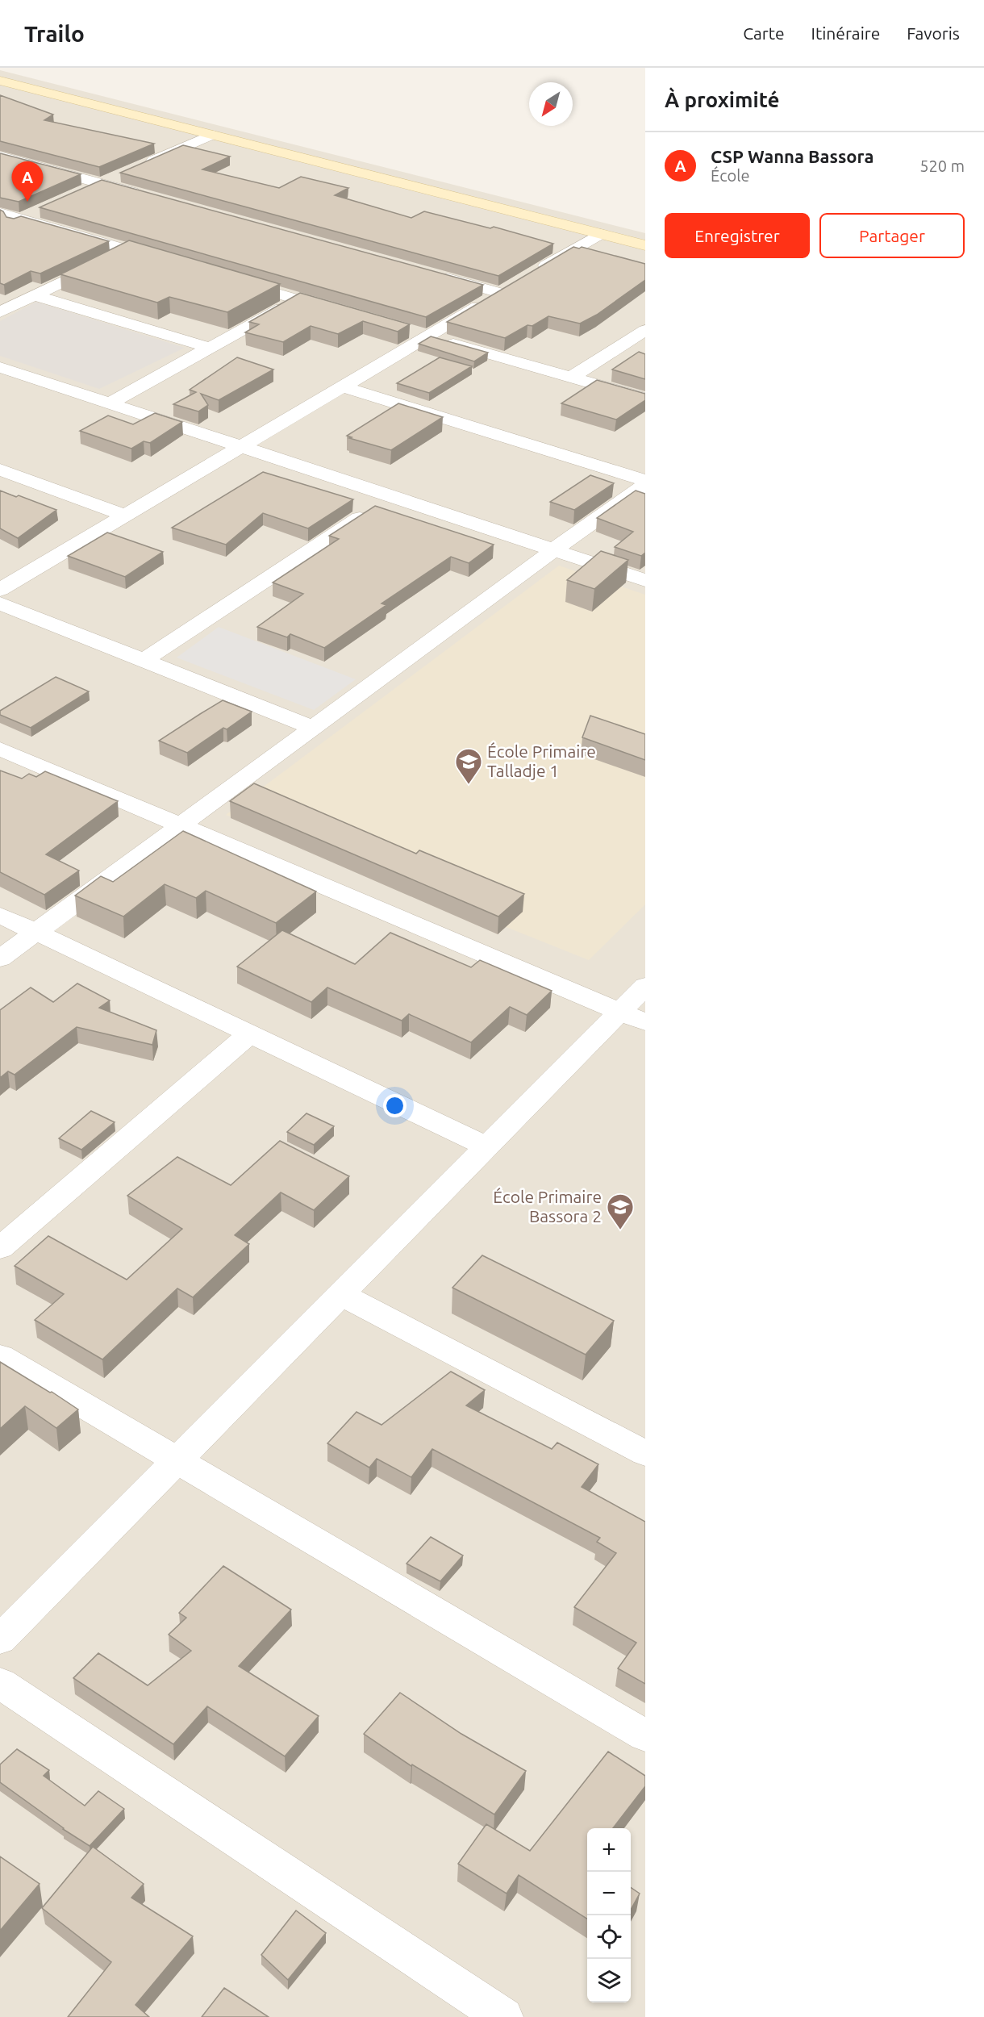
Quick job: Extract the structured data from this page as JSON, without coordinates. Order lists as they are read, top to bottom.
{
  "places": {
    "school or university": ["École Primaire Talladje 1", "École Primaire Bassora 2"]
  },
  "north": "bottom left",
  "page": {
    "header": "Trailo",
    "nav": ["Carte", "Itinéraire", "Favoris"],
    "heading": "À proximité",
    "list": [
      {
        "mark": "A",
        "name": "CSP Wanna Bassora",
        "note": "École",
        "value": "520 m"
      }
    ],
    "pins": "A",
    "buttons": ["Enregistrer", "Partager"],
    "map_buttons": ["+", "−"]
  }
}
